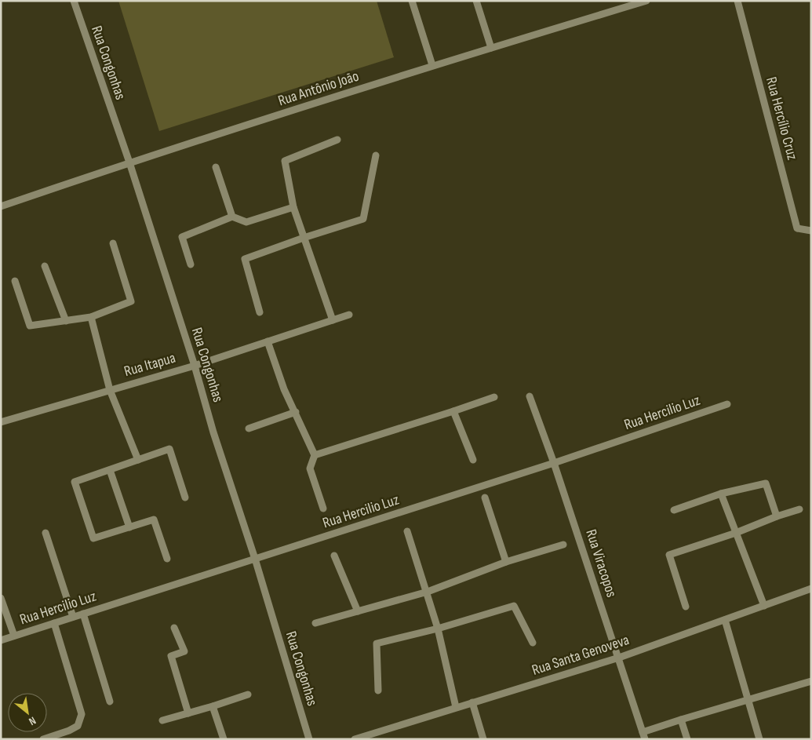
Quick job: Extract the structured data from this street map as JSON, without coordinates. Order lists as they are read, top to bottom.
{
  "streets": {
    "street": [
      "Rua Congonhas",
      "Rua Antônio João",
      "Rua Hercílio Cruz",
      "Rua Itapua",
      "Rua Hercilio Luz",
      "Rua Viracopos",
      "Rua Santa Genoveva"
    ]
  },
  "crossings": [
    ["Rua Congonhas", "Rua Antônio João"],
    ["Rua Congonhas", "Rua Itapua"],
    ["Rua Congonhas", "Rua Hercilio Luz"],
    ["Rua Hercilio Luz", "Rua Viracopos"],
    ["Rua Viracopos", "Rua Santa Genoveva"]
  ],
  "north": "bottom right"
}
